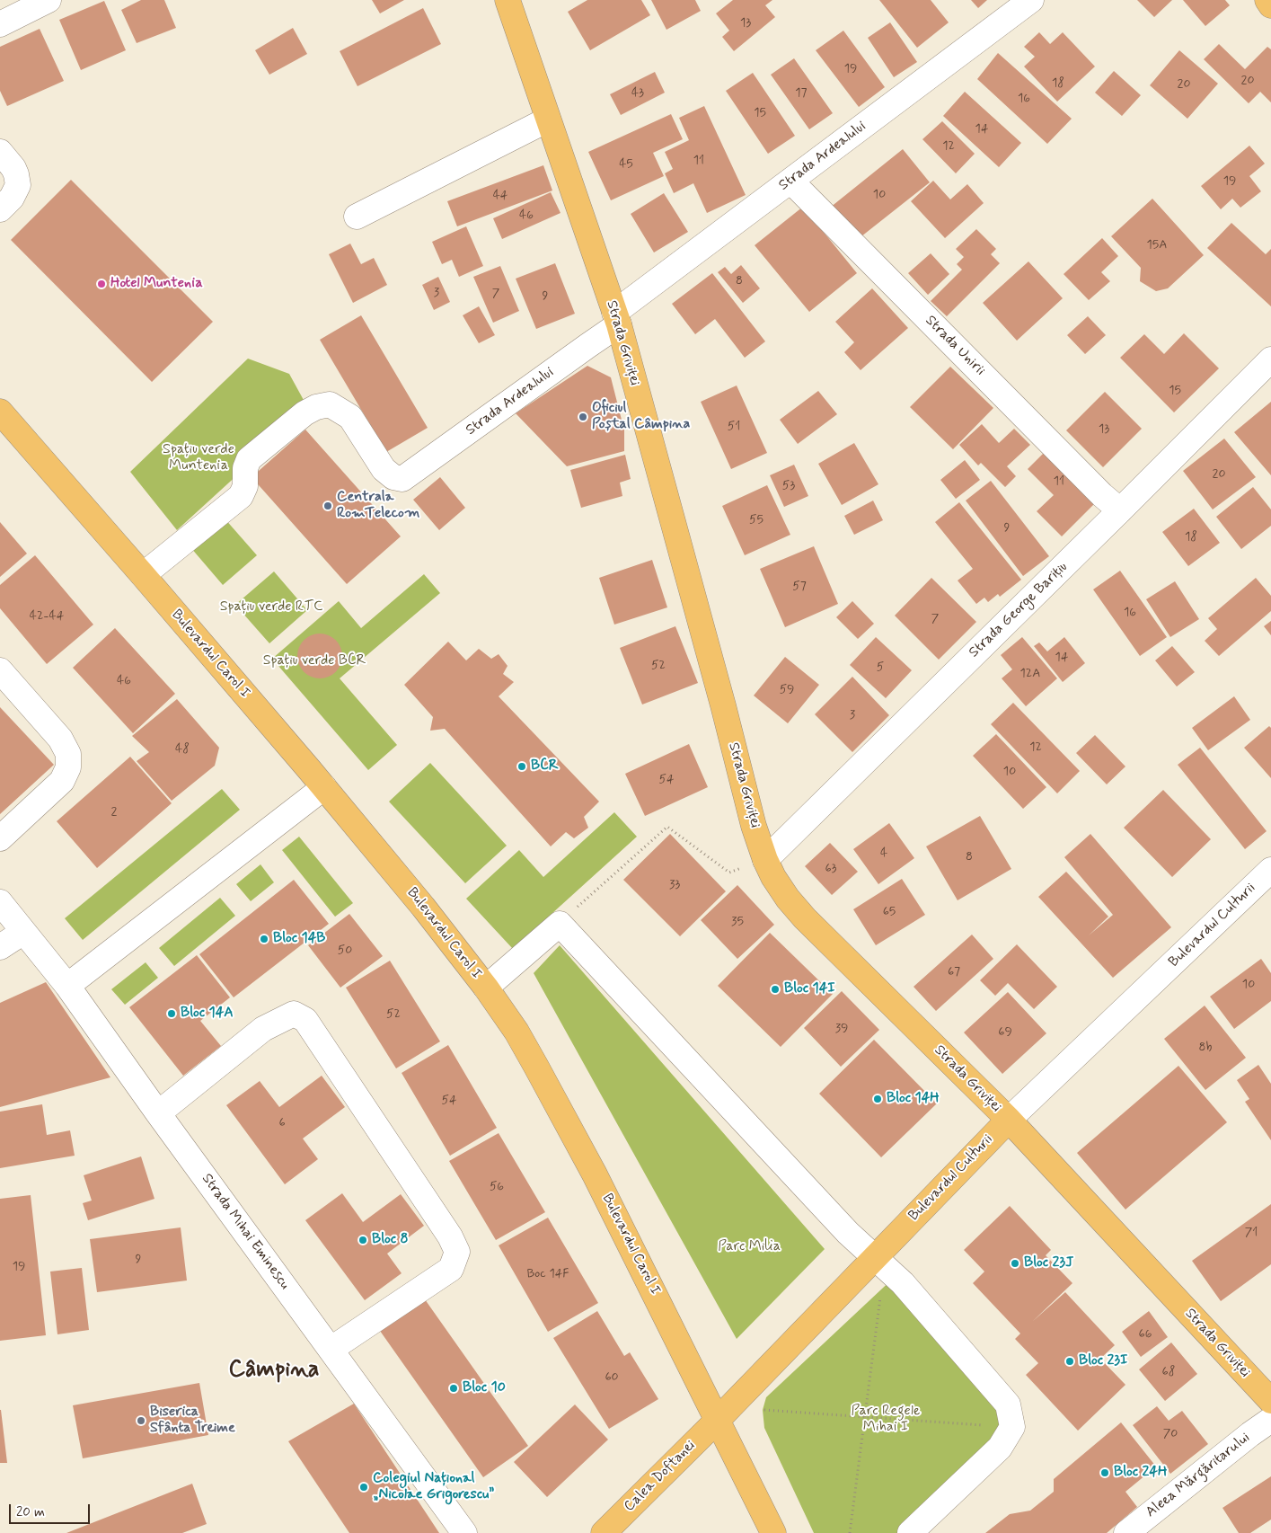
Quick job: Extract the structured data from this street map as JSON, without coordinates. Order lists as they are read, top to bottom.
{
  "streets": {
    "main road": [
      "Strada Griviței",
      "Bulevardul Carol I",
      "Bulevardul Culturii",
      "Calea Doftanei"
    ],
    "street": [
      "Strada Ardealului",
      "Strada Unirii",
      "Strada George Barițiu",
      "Strada Mihai Eminescu",
      "Aleea Mărgăritarului"
    ]
  },
  "crossings": [
    ["Strada Ardealului", "Strada Griviței"],
    ["Strada Ardealului", "Strada Unirii"],
    ["Strada Ardealului", "Bulevardul Carol I"],
    ["Strada Griviței", "Strada George Barițiu"],
    ["Strada Griviței", "Bulevardul Culturii"],
    ["Strada Unirii", "Strada George Barițiu"],
    ["Bulevardul Carol I", "Bulevardul Culturii"],
    ["Bulevardul Carol I", "Calea Doftanei"],
    ["Bulevardul Culturii", "Calea Doftanei"]
  ],
  "districts": ["Câmpina"],
  "parks": [
    "Spațiu verde Muntenia",
    "Spațiu verde RTC",
    "Spațiu verde BCR",
    "Parc Milia",
    "Parc Regele Mihai I"
  ],
  "places": [
    "Hotel Muntenia",
    "Oficiul Poștal Câmpina",
    "Centrala RomTelecom",
    "BCR",
    "Bloc 14B",
    "Bloc 14I",
    "Bloc 14A",
    "Bloc 14H",
    "Bloc 8",
    "Bloc 23J",
    "Bloc 23I",
    "Bloc 10",
    "Biserica Sfânta Treime",
    "Bloc 24H",
    "Colegiul Național „Nicolae Grigorescu”"
  ],
  "house_numbers": [
    "13",
    "19",
    "20",
    "18",
    "20",
    "43",
    "17",
    "16",
    "15",
    "14",
    "12",
    "11",
    "45",
    "19",
    "10",
    "44",
    "46",
    "15A",
    "8",
    "3",
    "7",
    "9",
    "15",
    "51",
    "13",
    "20",
    "11",
    "53",
    "55",
    "9",
    "18",
    "57",
    "16",
    "42-44",
    "7",
    "14",
    "52",
    "5",
    "12A",
    "46",
    "59",
    "3",
    "12",
    "48",
    "10",
    "54",
    "2",
    "4",
    "8",
    "63",
    "33",
    "65",
    "35",
    "50",
    "67",
    "10",
    "52",
    "39",
    "69",
    "8b",
    "54",
    "6",
    "56",
    "71",
    "9",
    "19",
    "Boc 14F",
    "66",
    "68",
    "60",
    "70"
  ],
  "scale_bar": "20 m"
}
